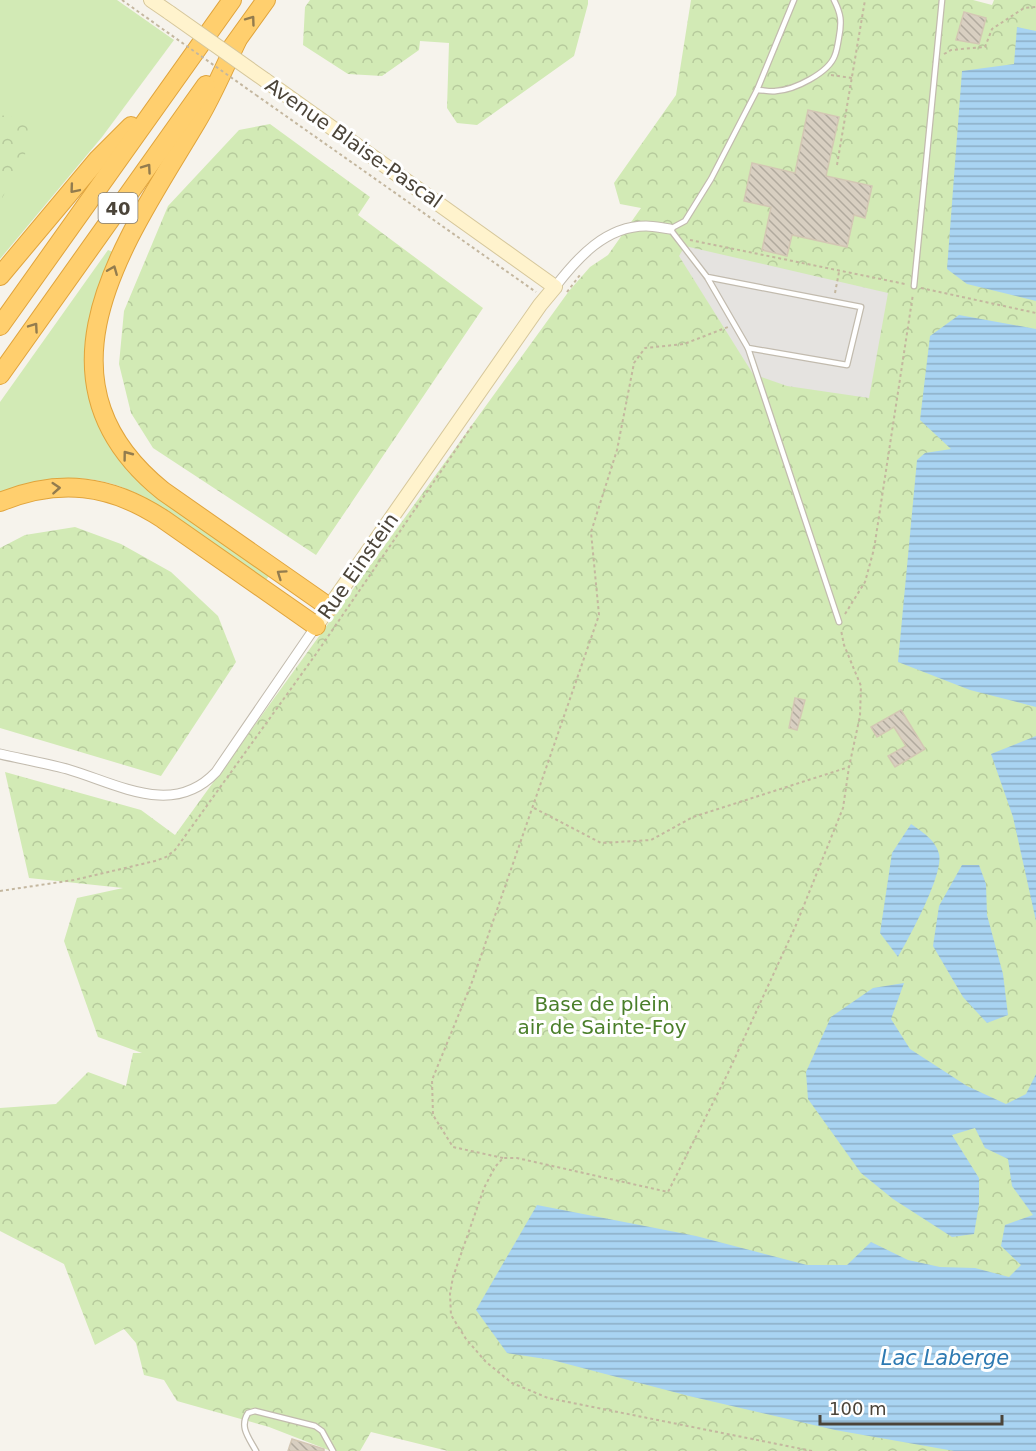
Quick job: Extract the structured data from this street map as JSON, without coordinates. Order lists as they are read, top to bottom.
{
  "streets": {
    "highway": ["40"],
    "street": ["Avenue Blaise-Pascal", "Rue Einstein"]
  },
  "crossings": [
    ["Avenue Blaise-Pascal", "Rue Einstein"]
  ],
  "water": ["Lac Laberge"],
  "parks": ["Base de plein air de Sainte-Foy"],
  "scale_bar": "100 m"
}
